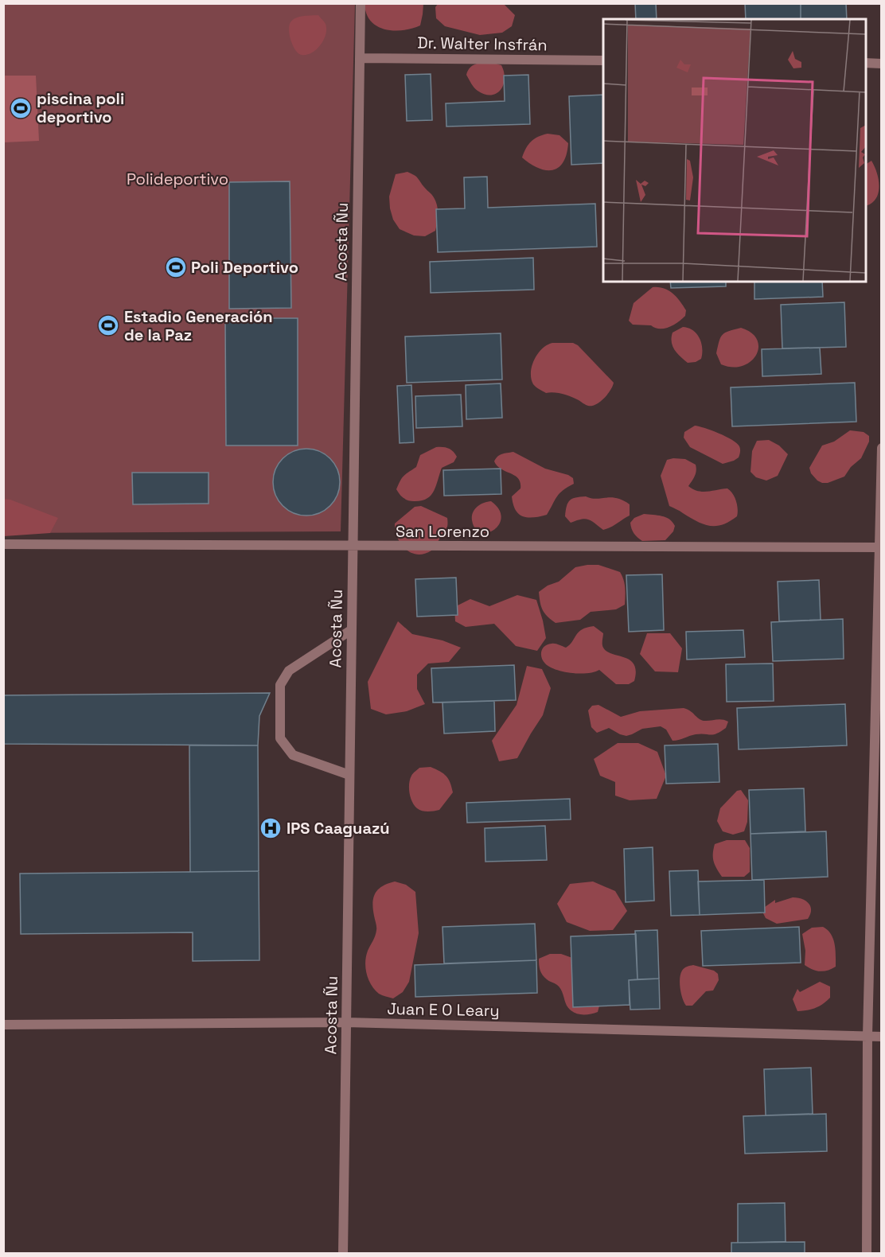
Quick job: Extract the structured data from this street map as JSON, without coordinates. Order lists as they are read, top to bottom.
{
  "streets": {
    "street": [
      "Dr. Walter Insfrán",
      "Acosta Ñu",
      "San Lorenzo",
      "Juan E O Leary"
    ]
  },
  "crossings": [
    ["Dr. Walter Insfrán", "Acosta Ñu"],
    ["Acosta Ñu", "San Lorenzo"],
    ["Acosta Ñu", "Juan E O Leary"]
  ],
  "parks": ["Polideportivo"],
  "places": {
    "sports": ["piscina poli deportivo", "Poli Deportivo", "Estadio Generación de la Paz"],
    "hospital": ["IPS Caaguazú"]
  }
}
